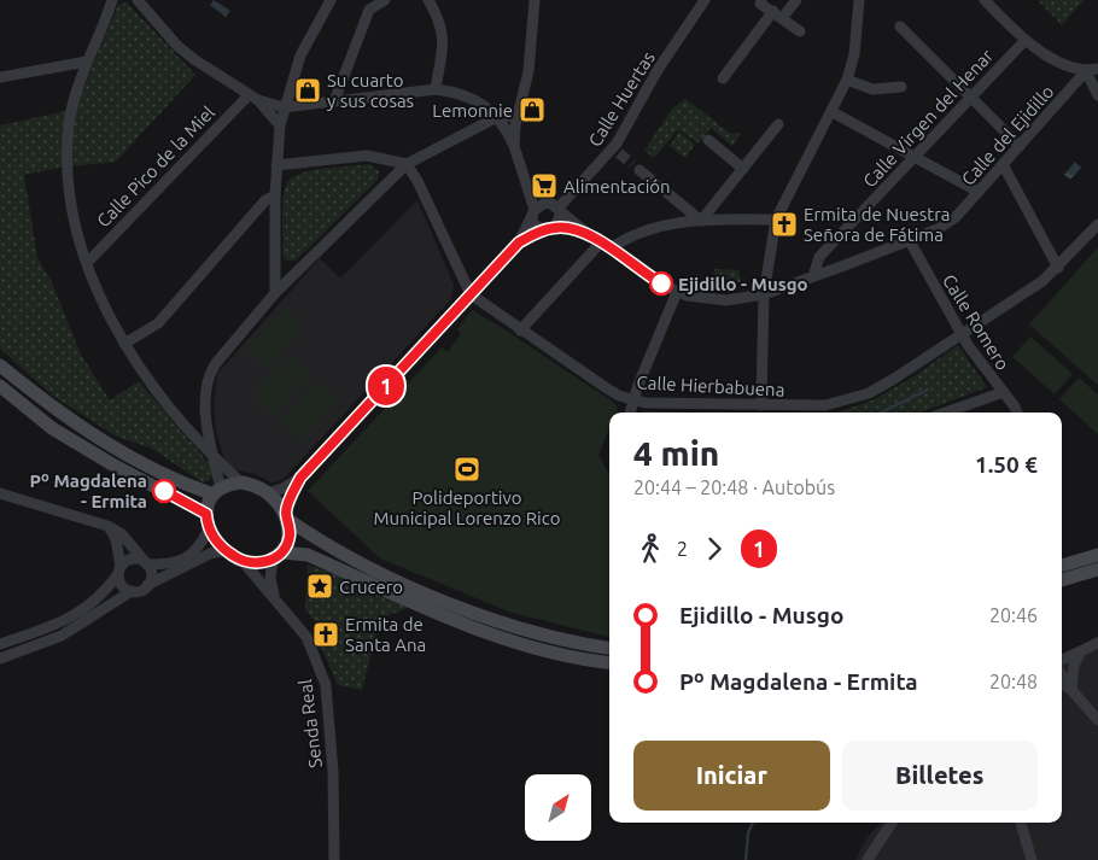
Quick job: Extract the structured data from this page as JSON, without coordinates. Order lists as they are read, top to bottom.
{
  "streets": {
    "street": [
      "Calle Huertas",
      "Calle Virgen del Henar",
      "Calle del Ejidillo",
      "Calle Pico de la Miel",
      "Calle Romero",
      "Calle Hierbabuena",
      "Senda Real"
    ]
  },
  "crossings": [
    ["Calle Huertas", "Calle del Ejidillo"],
    ["Calle Virgen del Henar", "Calle del Ejidillo"],
    ["Calle del Ejidillo", "Calle Romero"],
    ["Calle Romero", "Calle Hierbabuena"]
  ],
  "places": {
    "shop": ["Su cuarto y sus cosas", "Lemonnie"],
    "supermarket": ["Alimentación"],
    "church": ["Ermita de Nuestra Señora de Fátima", "Ermita de Santa Ana"],
    "other": ["Ejidillo - Musgo", "Pº Magdalena - Ermita"],
    "sports": ["Polideportivo Municipal Lorenzo Rico"],
    "place": ["Crucero"]
  },
  "lines": ["bus line 1"],
  "north": "top right",
  "page": {
    "on_map": "1",
    "heading": ["4 min", "20:44 – 20:48 · Autobús", "1.50 €"],
    "legs": ["2", "1"],
    "list": [
      {
        "name": "Ejidillo - Musgo",
        "value": "20:46"
      },
      {
        "name": "Pº Magdalena - Ermita",
        "value": "20:48"
      }
    ],
    "buttons": ["Iniciar", "Billetes"]
  }
}
